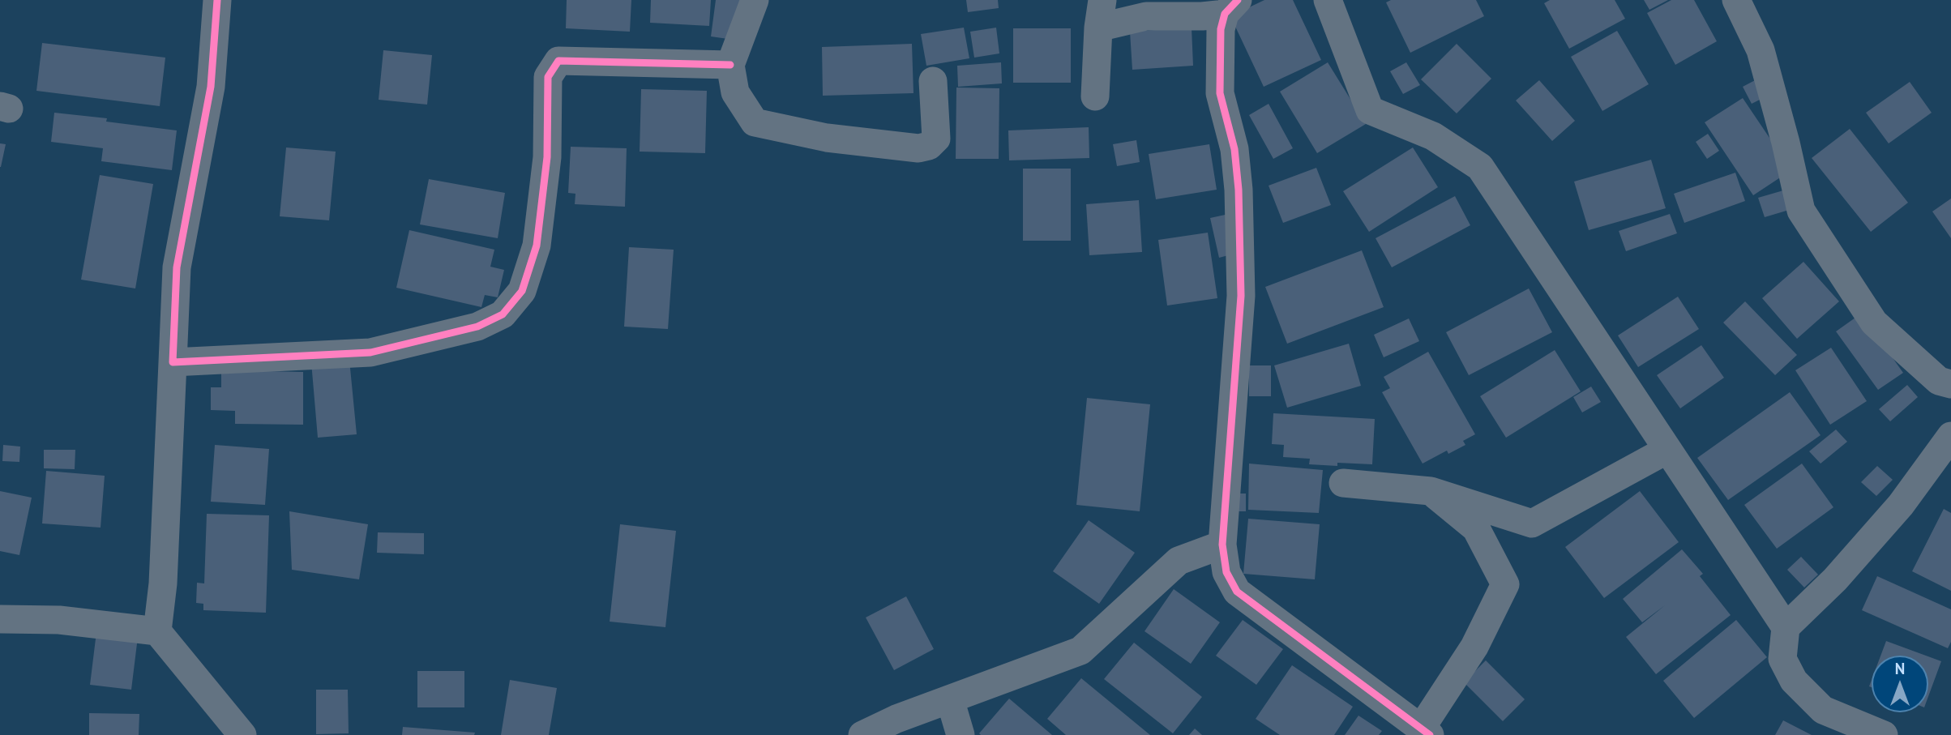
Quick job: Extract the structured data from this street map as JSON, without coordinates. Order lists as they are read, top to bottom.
{
  "north": "top"
}
